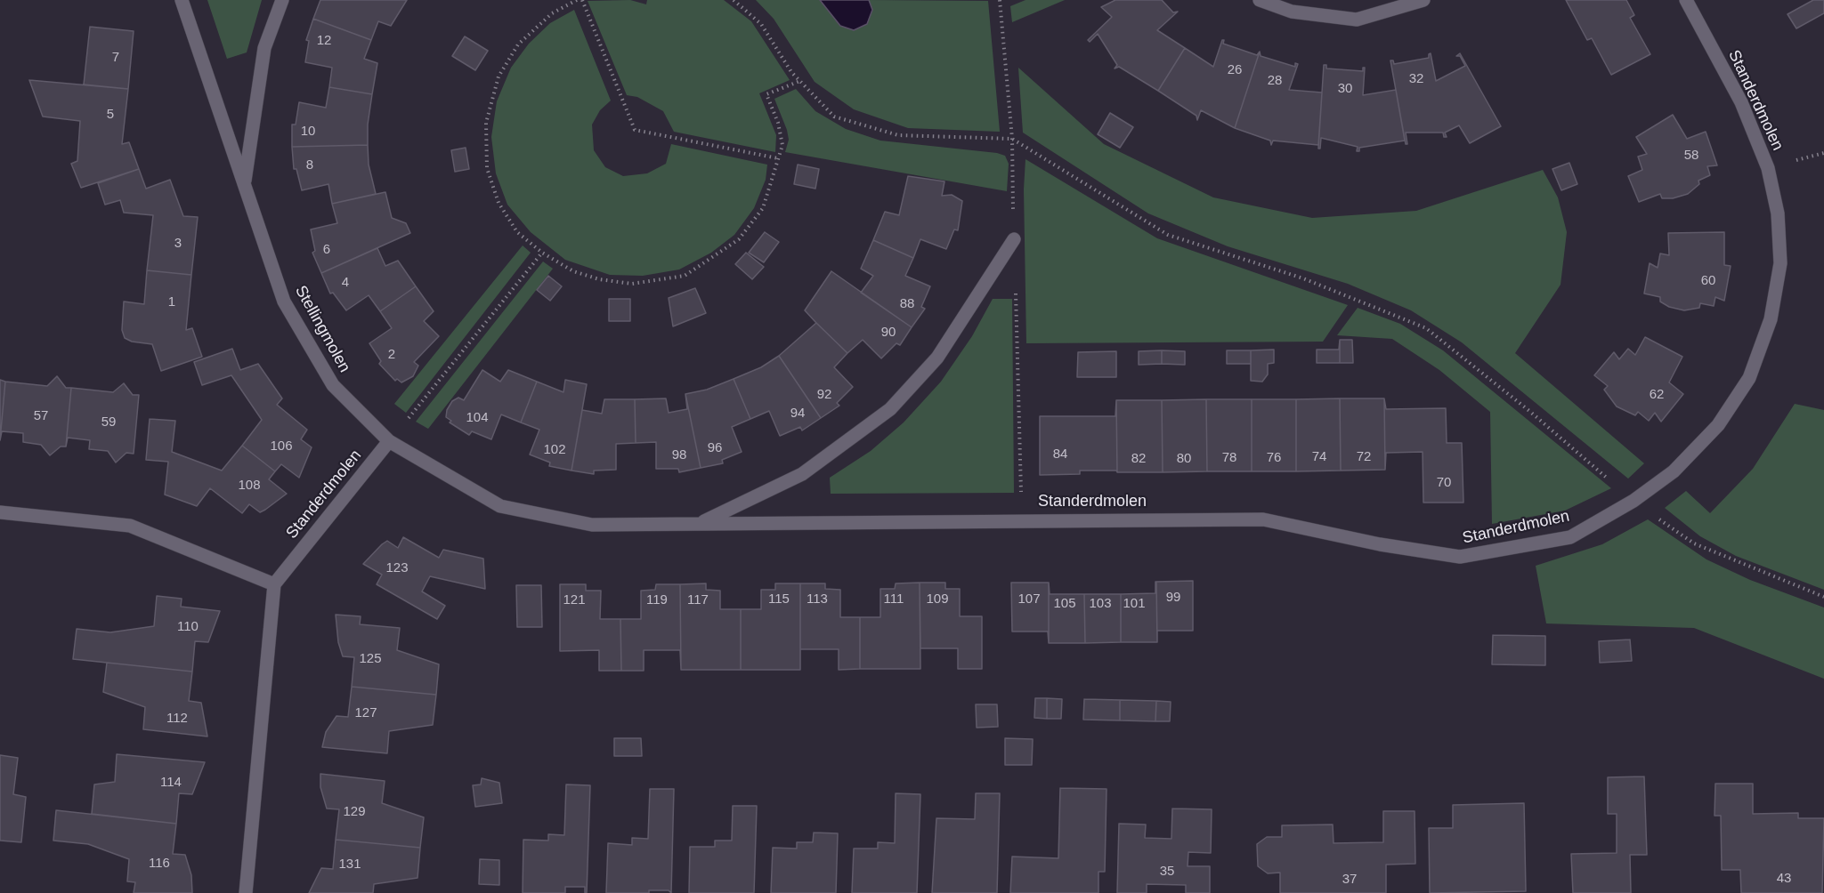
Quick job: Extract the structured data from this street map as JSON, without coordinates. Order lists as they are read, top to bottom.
{
  "streets": {
    "street": ["Standerdmolen", "Stellingmolen"]
  },
  "crossings": [
    ["Standerdmolen", "Stellingmolen"]
  ],
  "house_numbers": [
    "12",
    "7",
    "26",
    "32",
    "28",
    "30",
    "5",
    "10",
    "58",
    "8",
    "3",
    "6",
    "60",
    "4",
    "1",
    "88",
    "90",
    "2",
    "92",
    "62",
    "94",
    "57",
    "104",
    "59",
    "106",
    "96",
    "102",
    "84",
    "98",
    "74",
    "72",
    "78",
    "76",
    "82",
    "80",
    "70",
    "108",
    "123",
    "99",
    "115",
    "113",
    "111",
    "109",
    "107",
    "121",
    "119",
    "117",
    "105",
    "103",
    "101",
    "110",
    "125",
    "127",
    "112",
    "114",
    "129",
    "116",
    "131",
    "35",
    "43",
    "37"
  ]
}
